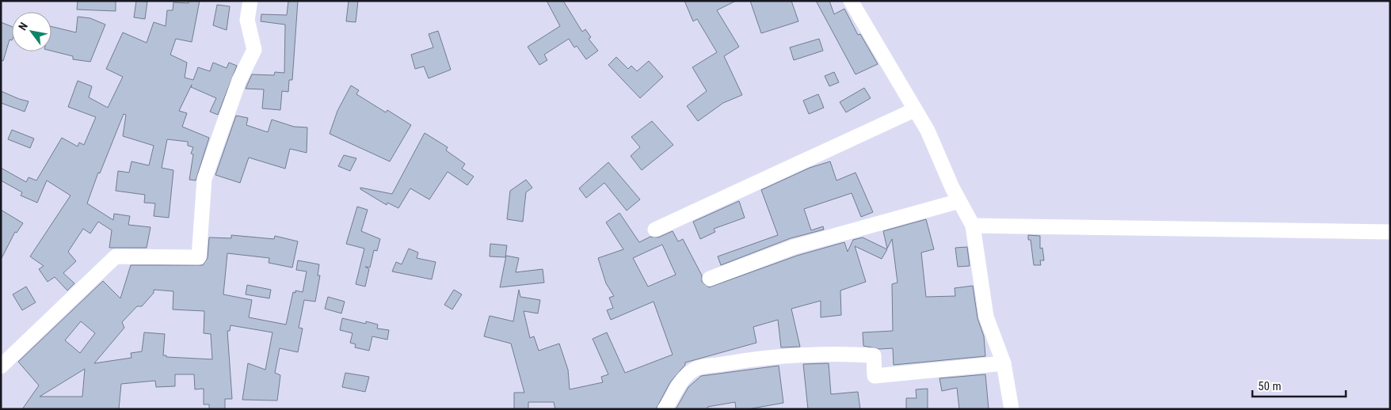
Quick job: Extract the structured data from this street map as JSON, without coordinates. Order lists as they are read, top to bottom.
{
  "scale_bar": "50 m",
  "north": "top left"
}
